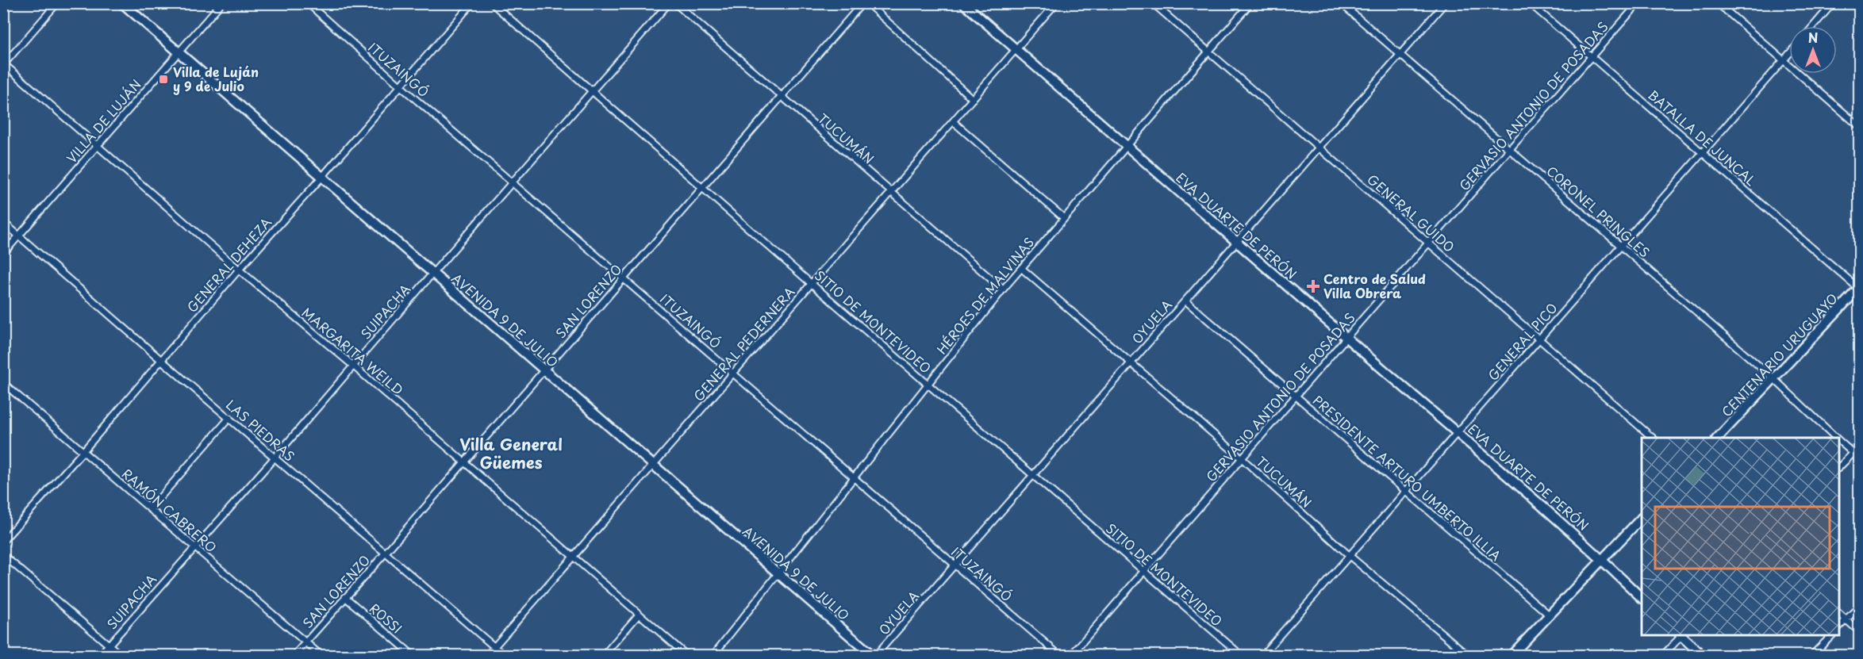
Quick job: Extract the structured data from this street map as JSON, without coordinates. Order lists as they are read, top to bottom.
{
  "streets": {
    "main road": ["EVA DUARTE DE PERÓN", "AVENIDA 9 DE JULIO", "CENTENARIO URUGUAYO"],
    "street": [
      "ITUZAINGÓ",
      "GERVASIO ANTONIO DE POSADAS",
      "VILLA DE LUJÁN",
      "BATALLA DE JUNCAL",
      "TUCUMÁN",
      "CORONEL PRINGLES",
      "GENERAL GUIDO",
      "GENERAL DEHEZA",
      "HÉROES DE MALVINAS",
      "SAN LORENZO",
      "SUIPACHA",
      "SITIO DE MONTEVIDEO",
      "OYUELA",
      "GENERAL PICO",
      "GENERAL PEDERNERA",
      "MARGARITA WEILD",
      "LAS PIEDRAS",
      "PRESIDENTE ARTURO UMBERTO ILLIA",
      "RAMÓN CABRERO",
      "ROSSI"
    ]
  },
  "crossings": [
    ["ITUZAINGÓ", "GENERAL DEHEZA"],
    ["ITUZAINGÓ", "HÉROES DE MALVINAS"],
    ["ITUZAINGÓ", "SAN LORENZO"],
    ["ITUZAINGÓ", "SUIPACHA"],
    ["ITUZAINGÓ", "OYUELA"],
    ["ITUZAINGÓ", "GENERAL PEDERNERA"],
    ["GERVASIO ANTONIO DE POSADAS", "BATALLA DE JUNCAL"],
    ["GERVASIO ANTONIO DE POSADAS", "TUCUMÁN"],
    ["GERVASIO ANTONIO DE POSADAS", "CORONEL PRINGLES"],
    ["GERVASIO ANTONIO DE POSADAS", "GENERAL GUIDO"],
    ["GERVASIO ANTONIO DE POSADAS", "EVA DUARTE DE PERÓN"],
    ["GERVASIO ANTONIO DE POSADAS", "SITIO DE MONTEVIDEO"],
    ["GERVASIO ANTONIO DE POSADAS", "PRESIDENTE ARTURO UMBERTO ILLIA"],
    ["VILLA DE LUJÁN", "AVENIDA 9 DE JULIO"],
    ["VILLA DE LUJÁN", "MARGARITA WEILD"],
    ["VILLA DE LUJÁN", "LAS PIEDRAS"],
    ["BATALLA DE JUNCAL", "GENERAL PICO"],
    ["BATALLA DE JUNCAL", "CENTENARIO URUGUAYO"],
    ["TUCUMÁN", "HÉROES DE MALVINAS"],
    ["TUCUMÁN", "SAN LORENZO"],
    ["TUCUMÁN", "OYUELA"],
    ["TUCUMÁN", "GENERAL PICO"],
    ["TUCUMÁN", "GENERAL PEDERNERA"],
    ["CORONEL PRINGLES", "OYUELA"],
    ["CORONEL PRINGLES", "GENERAL PICO"],
    ["CORONEL PRINGLES", "CENTENARIO URUGUAYO"],
    ["GENERAL GUIDO", "HÉROES DE MALVINAS"],
    ["GENERAL GUIDO", "OYUELA"],
    ["GENERAL GUIDO", "GENERAL PICO"],
    ["EVA DUARTE DE PERÓN", "HÉROES DE MALVINAS"],
    ["EVA DUARTE DE PERÓN", "OYUELA"],
    ["EVA DUARTE DE PERÓN", "GENERAL PICO"],
    ["EVA DUARTE DE PERÓN", "GENERAL PEDERNERA"],
    ["GENERAL DEHEZA", "AVENIDA 9 DE JULIO"],
    ["GENERAL DEHEZA", "MARGARITA WEILD"],
    ["GENERAL DEHEZA", "LAS PIEDRAS"],
    ["GENERAL DEHEZA", "RAMÓN CABRERO"],
    ["HÉROES DE MALVINAS", "AVENIDA 9 DE JULIO"],
    ["HÉROES DE MALVINAS", "SITIO DE MONTEVIDEO"],
    ["SAN LORENZO", "AVENIDA 9 DE JULIO"],
    ["SAN LORENZO", "SITIO DE MONTEVIDEO"],
    ["SAN LORENZO", "MARGARITA WEILD"],
    ["SAN LORENZO", "LAS PIEDRAS"],
    ["SAN LORENZO", "RAMÓN CABRERO"],
    ["SAN LORENZO", "ROSSI"],
    ["SUIPACHA", "AVENIDA 9 DE JULIO"],
    ["SUIPACHA", "SITIO DE MONTEVIDEO"],
    ["SUIPACHA", "MARGARITA WEILD"],
    ["SUIPACHA", "LAS PIEDRAS"],
    ["SUIPACHA", "RAMÓN CABRERO"],
    ["AVENIDA 9 DE JULIO", "GENERAL PEDERNERA"],
    ["SITIO DE MONTEVIDEO", "OYUELA"],
    ["SITIO DE MONTEVIDEO", "GENERAL PEDERNERA"],
    ["OYUELA", "PRESIDENTE ARTURO UMBERTO ILLIA"],
    ["GENERAL PICO", "PRESIDENTE ARTURO UMBERTO ILLIA"],
    ["GENERAL PEDERNERA", "MARGARITA WEILD"],
    ["GENERAL PEDERNERA", "LAS PIEDRAS"]
  ],
  "districts": ["Villa General Güemes"],
  "places": {
    "transit": ["Villa de Luján y 9 de Julio"],
    "health": ["Centro de Salud Villa Obrera"]
  },
  "north": "top"
}
